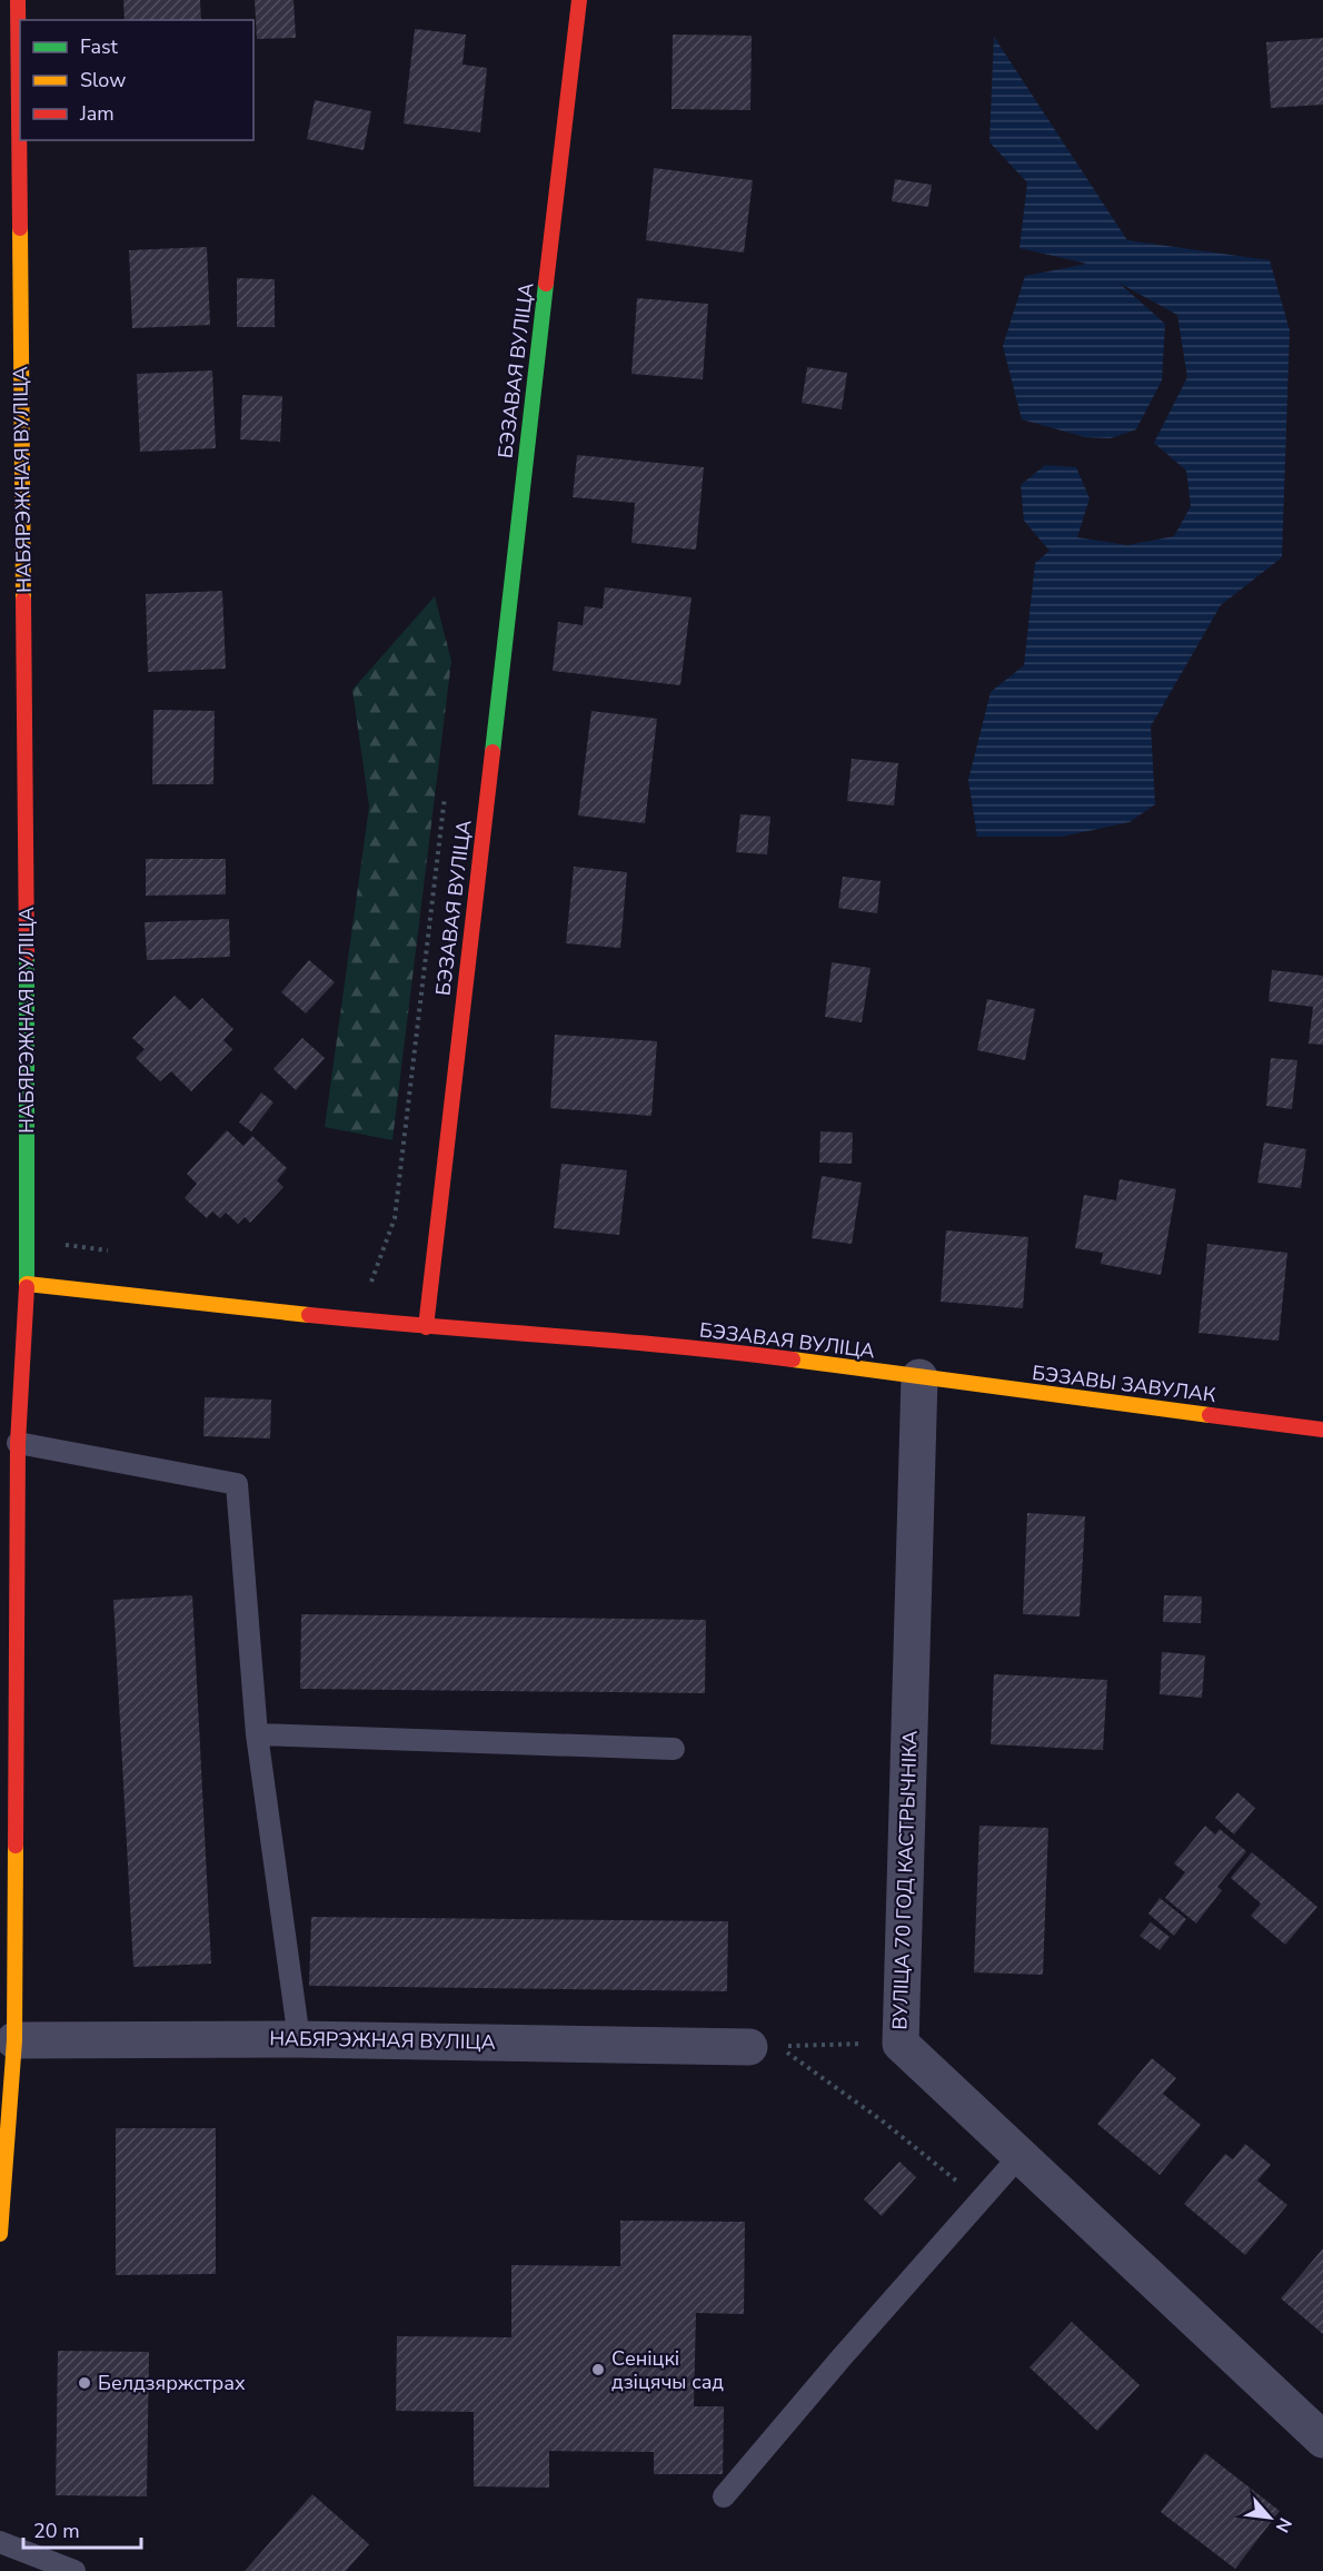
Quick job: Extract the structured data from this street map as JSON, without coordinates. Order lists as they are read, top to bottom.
{
  "streets": {
    "street": [
      "БЭЗАВАЯ ВУЛІЦА",
      "НАБЯРЭЖНАЯ ВУЛІЦА",
      "БЭЗАВЫ ЗАВУЛАК",
      "ВУЛІЦА 70 ГОД КАСТРЫЧНІКА"
    ]
  },
  "crossings": [
    ["БЭЗАВАЯ ВУЛІЦА", "БЭЗАВЫ ЗАВУЛАК"],
    ["БЭЗАВАЯ ВУЛІЦА", "ВУЛІЦА 70 ГОД КАСТРЫЧНІКА"],
    ["БЭЗАВЫ ЗАВУЛАК", "ВУЛІЦА 70 ГОД КАСТРЫЧНІКА"]
  ],
  "places": ["Сеніцкі дзіцячы сад", "Белдзяржстрах"],
  "legend": ["Fast", "Slow", "Jam"],
  "scale_bar": "20 m",
  "north": "bottom right"
}
